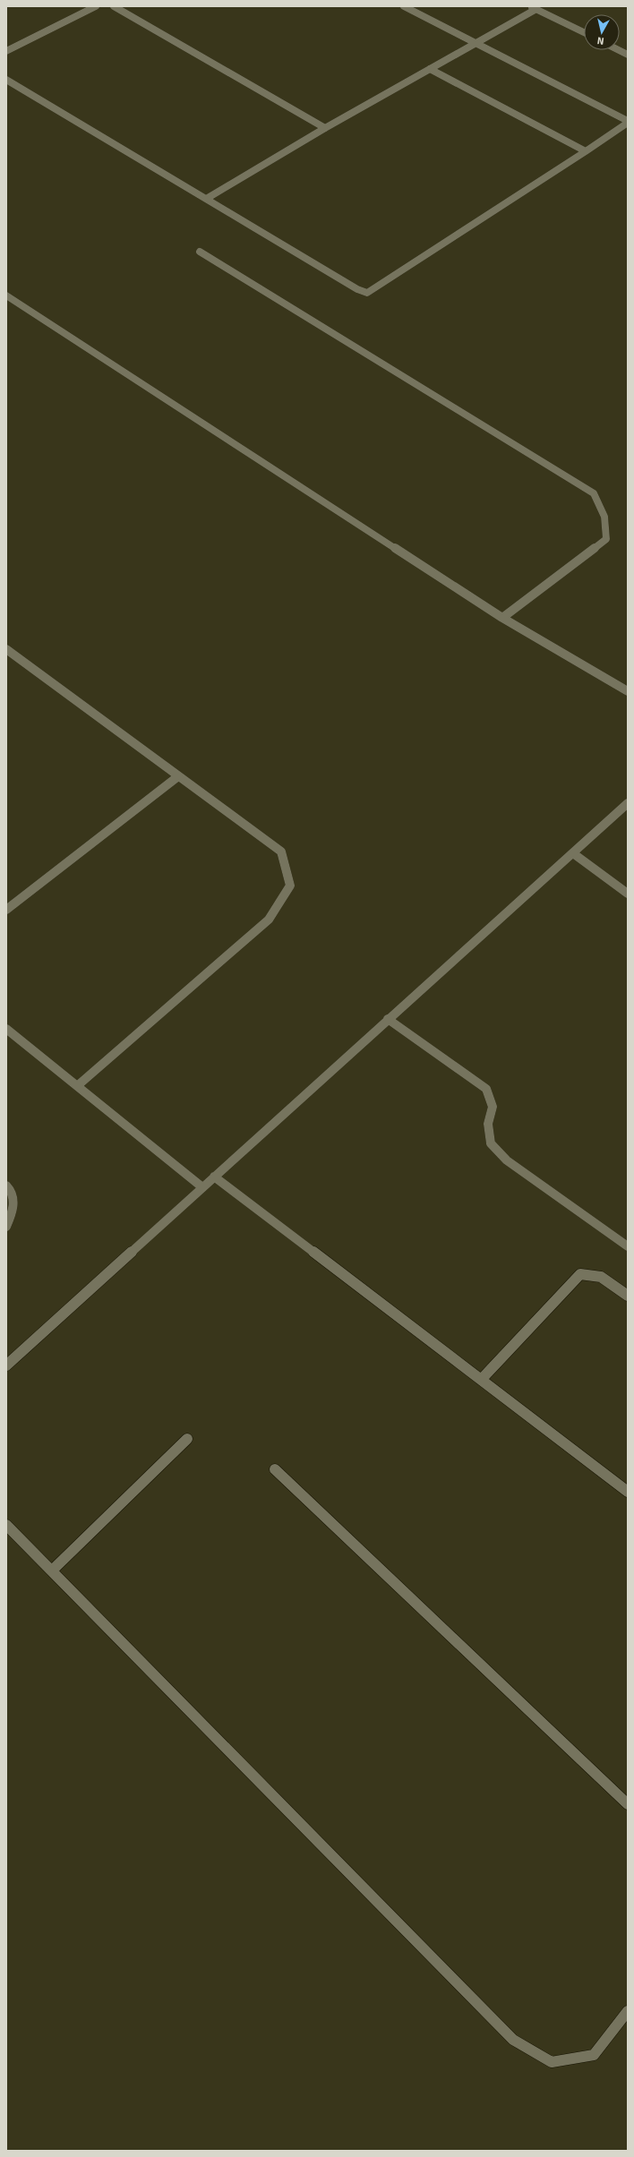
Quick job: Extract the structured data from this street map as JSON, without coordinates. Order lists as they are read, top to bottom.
{
  "north": "bottom"
}
